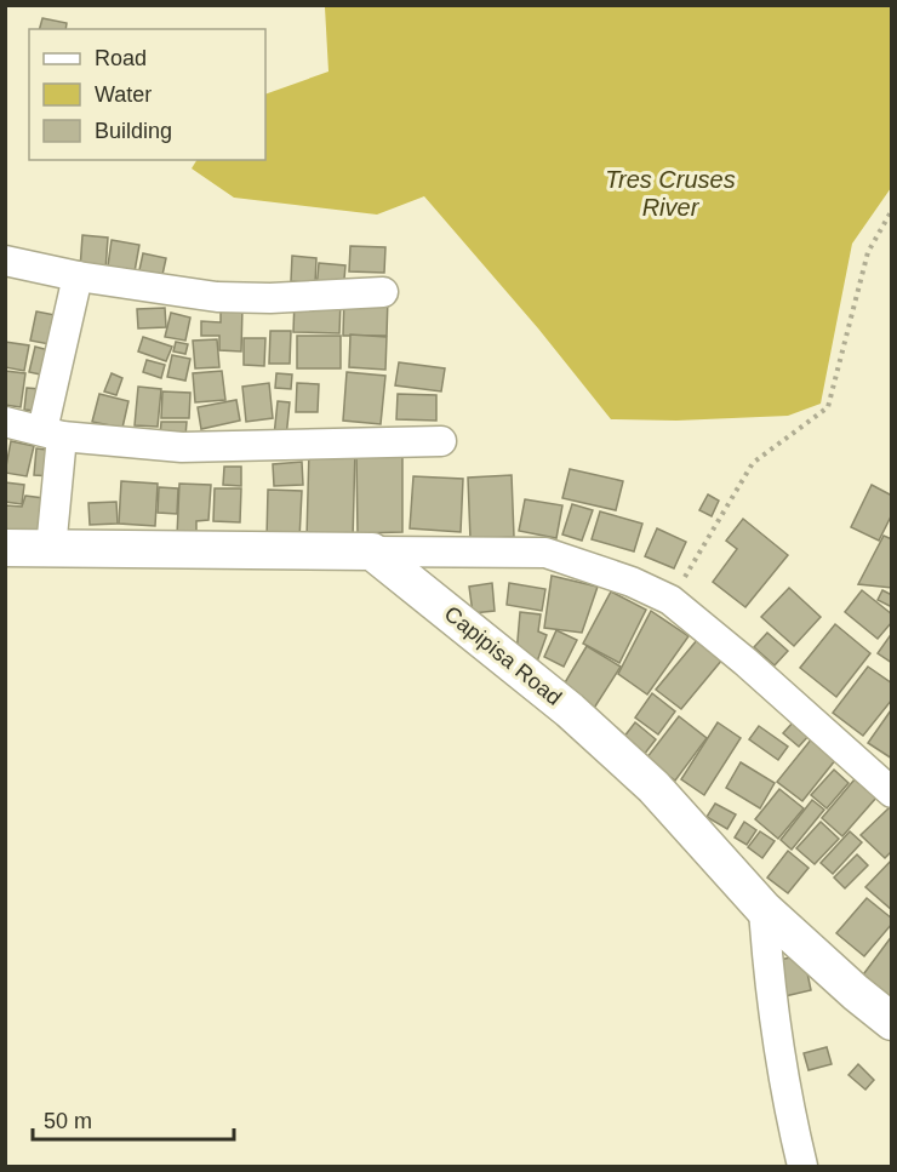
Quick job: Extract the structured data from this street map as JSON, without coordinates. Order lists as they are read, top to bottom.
{
  "streets": {
    "street": ["Capipisa Road"]
  },
  "water": ["Tres Cruses River"],
  "legend": ["Road", "Water", "Building"],
  "scale_bar": "50 m"
}
